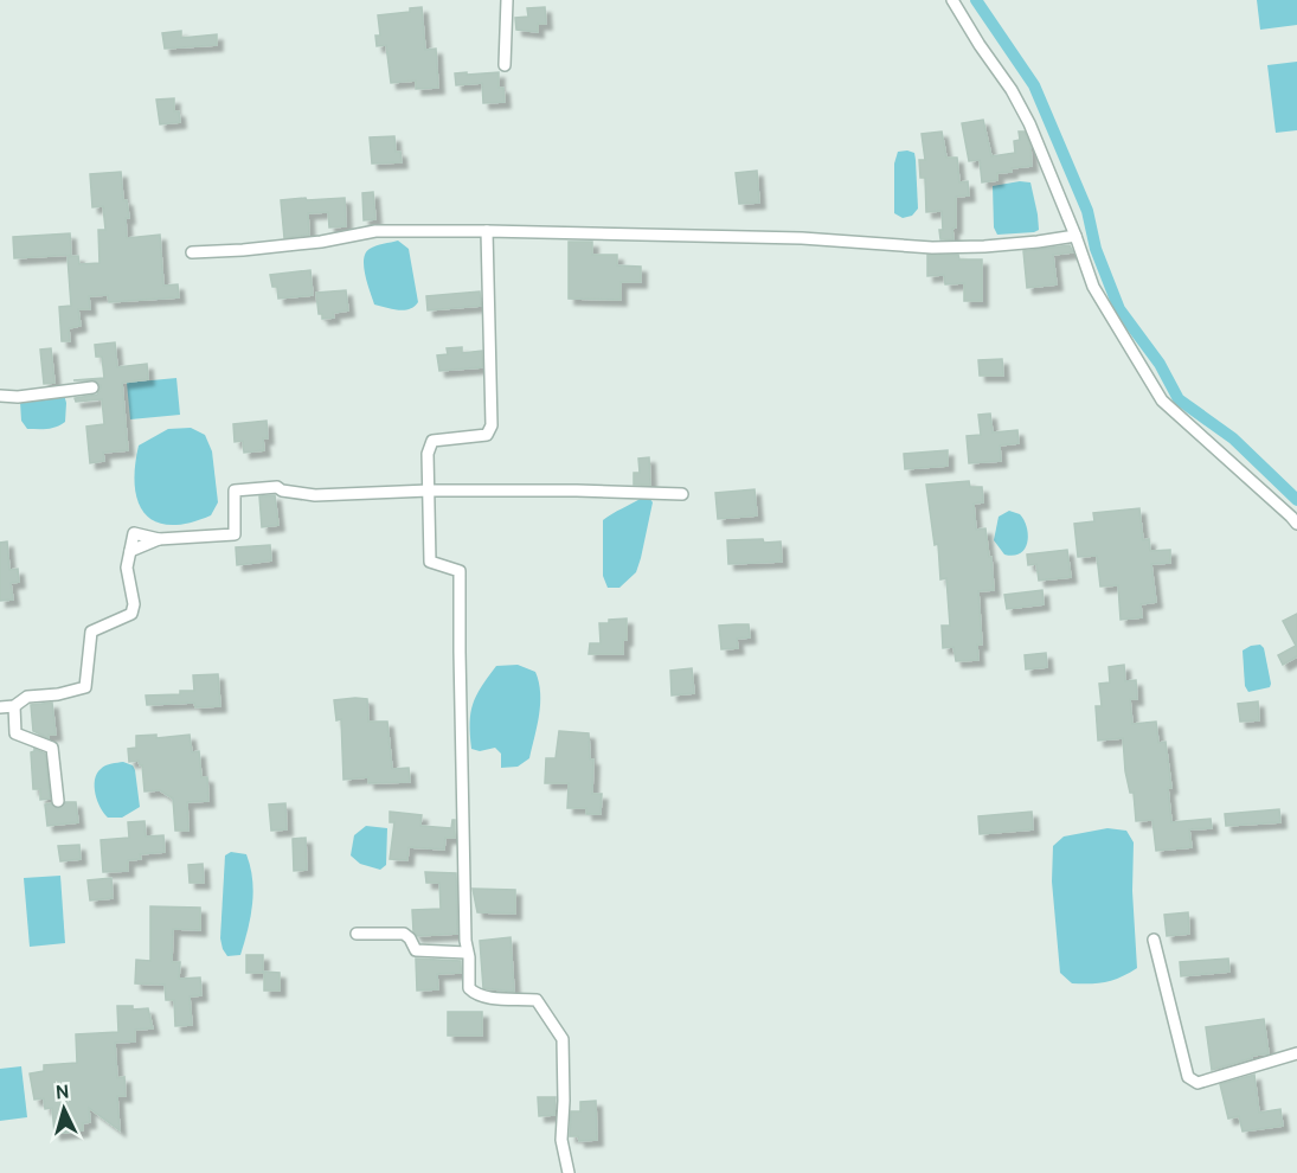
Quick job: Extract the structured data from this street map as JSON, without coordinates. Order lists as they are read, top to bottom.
{
  "north": "top"
}
